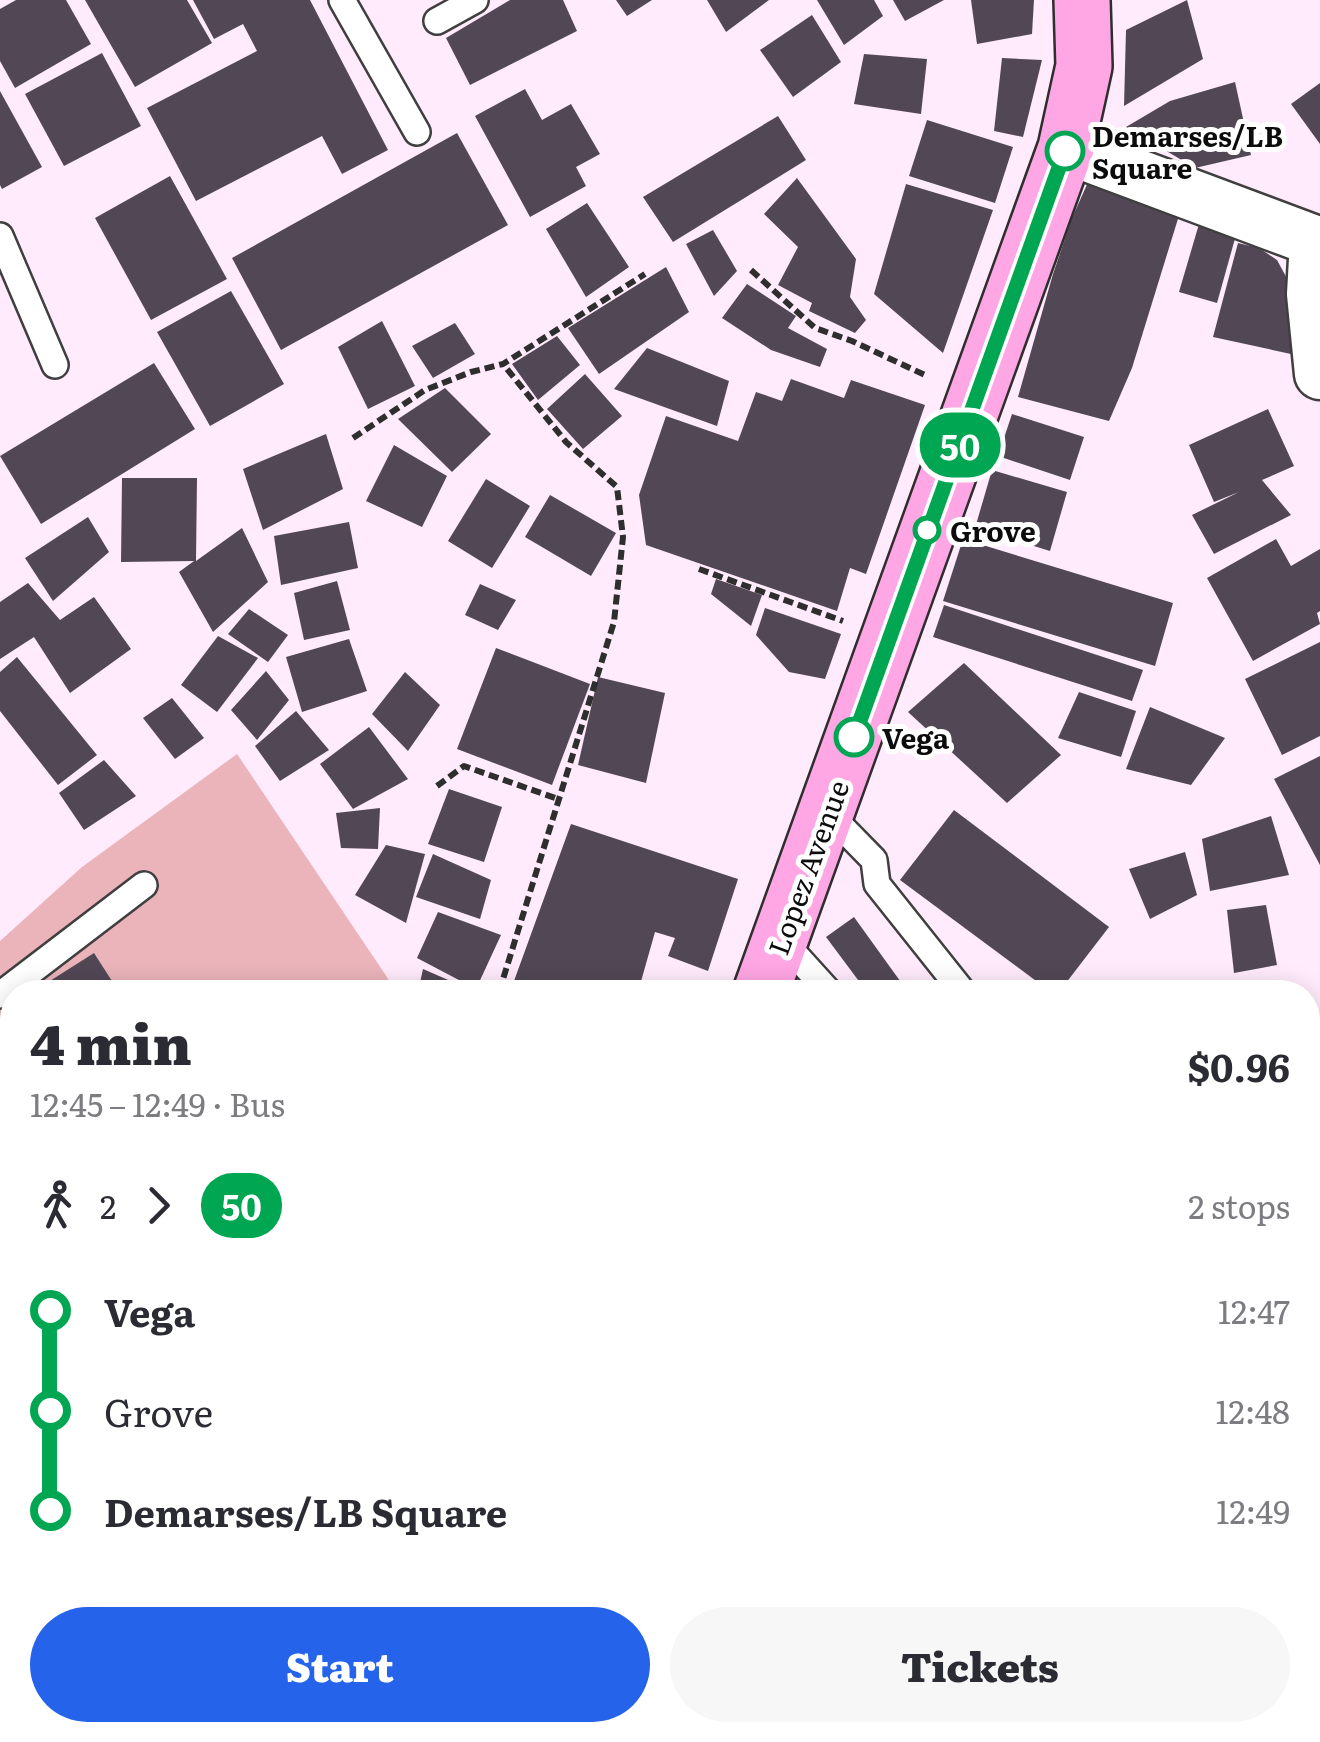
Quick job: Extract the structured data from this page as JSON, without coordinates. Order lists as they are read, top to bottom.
{
  "streets": {
    "main road": ["Lopez Avenue"]
  },
  "places": ["Demarses/LB Square", "Grove", "Vega"],
  "lines": ["bus line 50"],
  "page": {
    "on_map": "50",
    "heading": ["4 min", "12:45 – 12:49 · Bus", "$0.96"],
    "legs": ["2", "50", "2 stops"],
    "list": [
      {
        "name": "Vega",
        "value": "12:47"
      },
      {
        "name": "Grove",
        "value": "12:48"
      },
      {
        "name": "Demarses/LB Square",
        "value": "12:49"
      }
    ],
    "buttons": ["Start", "Tickets"]
  }
}
